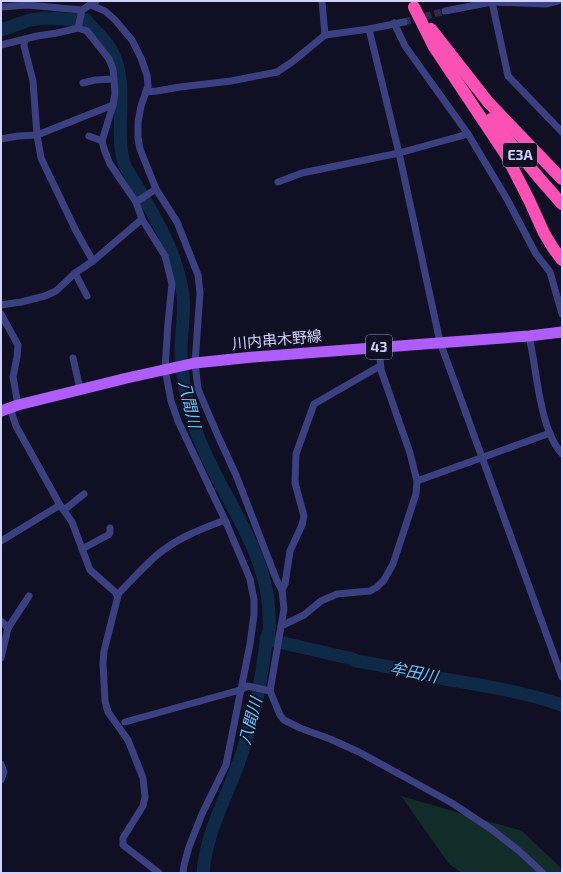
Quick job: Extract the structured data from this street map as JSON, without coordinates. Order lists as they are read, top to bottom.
{
  "streets": {
    "highway": ["E3A"],
    "main road": ["川内串木野線", "43"]
  },
  "water": ["八間川", "牟田川"]
}
